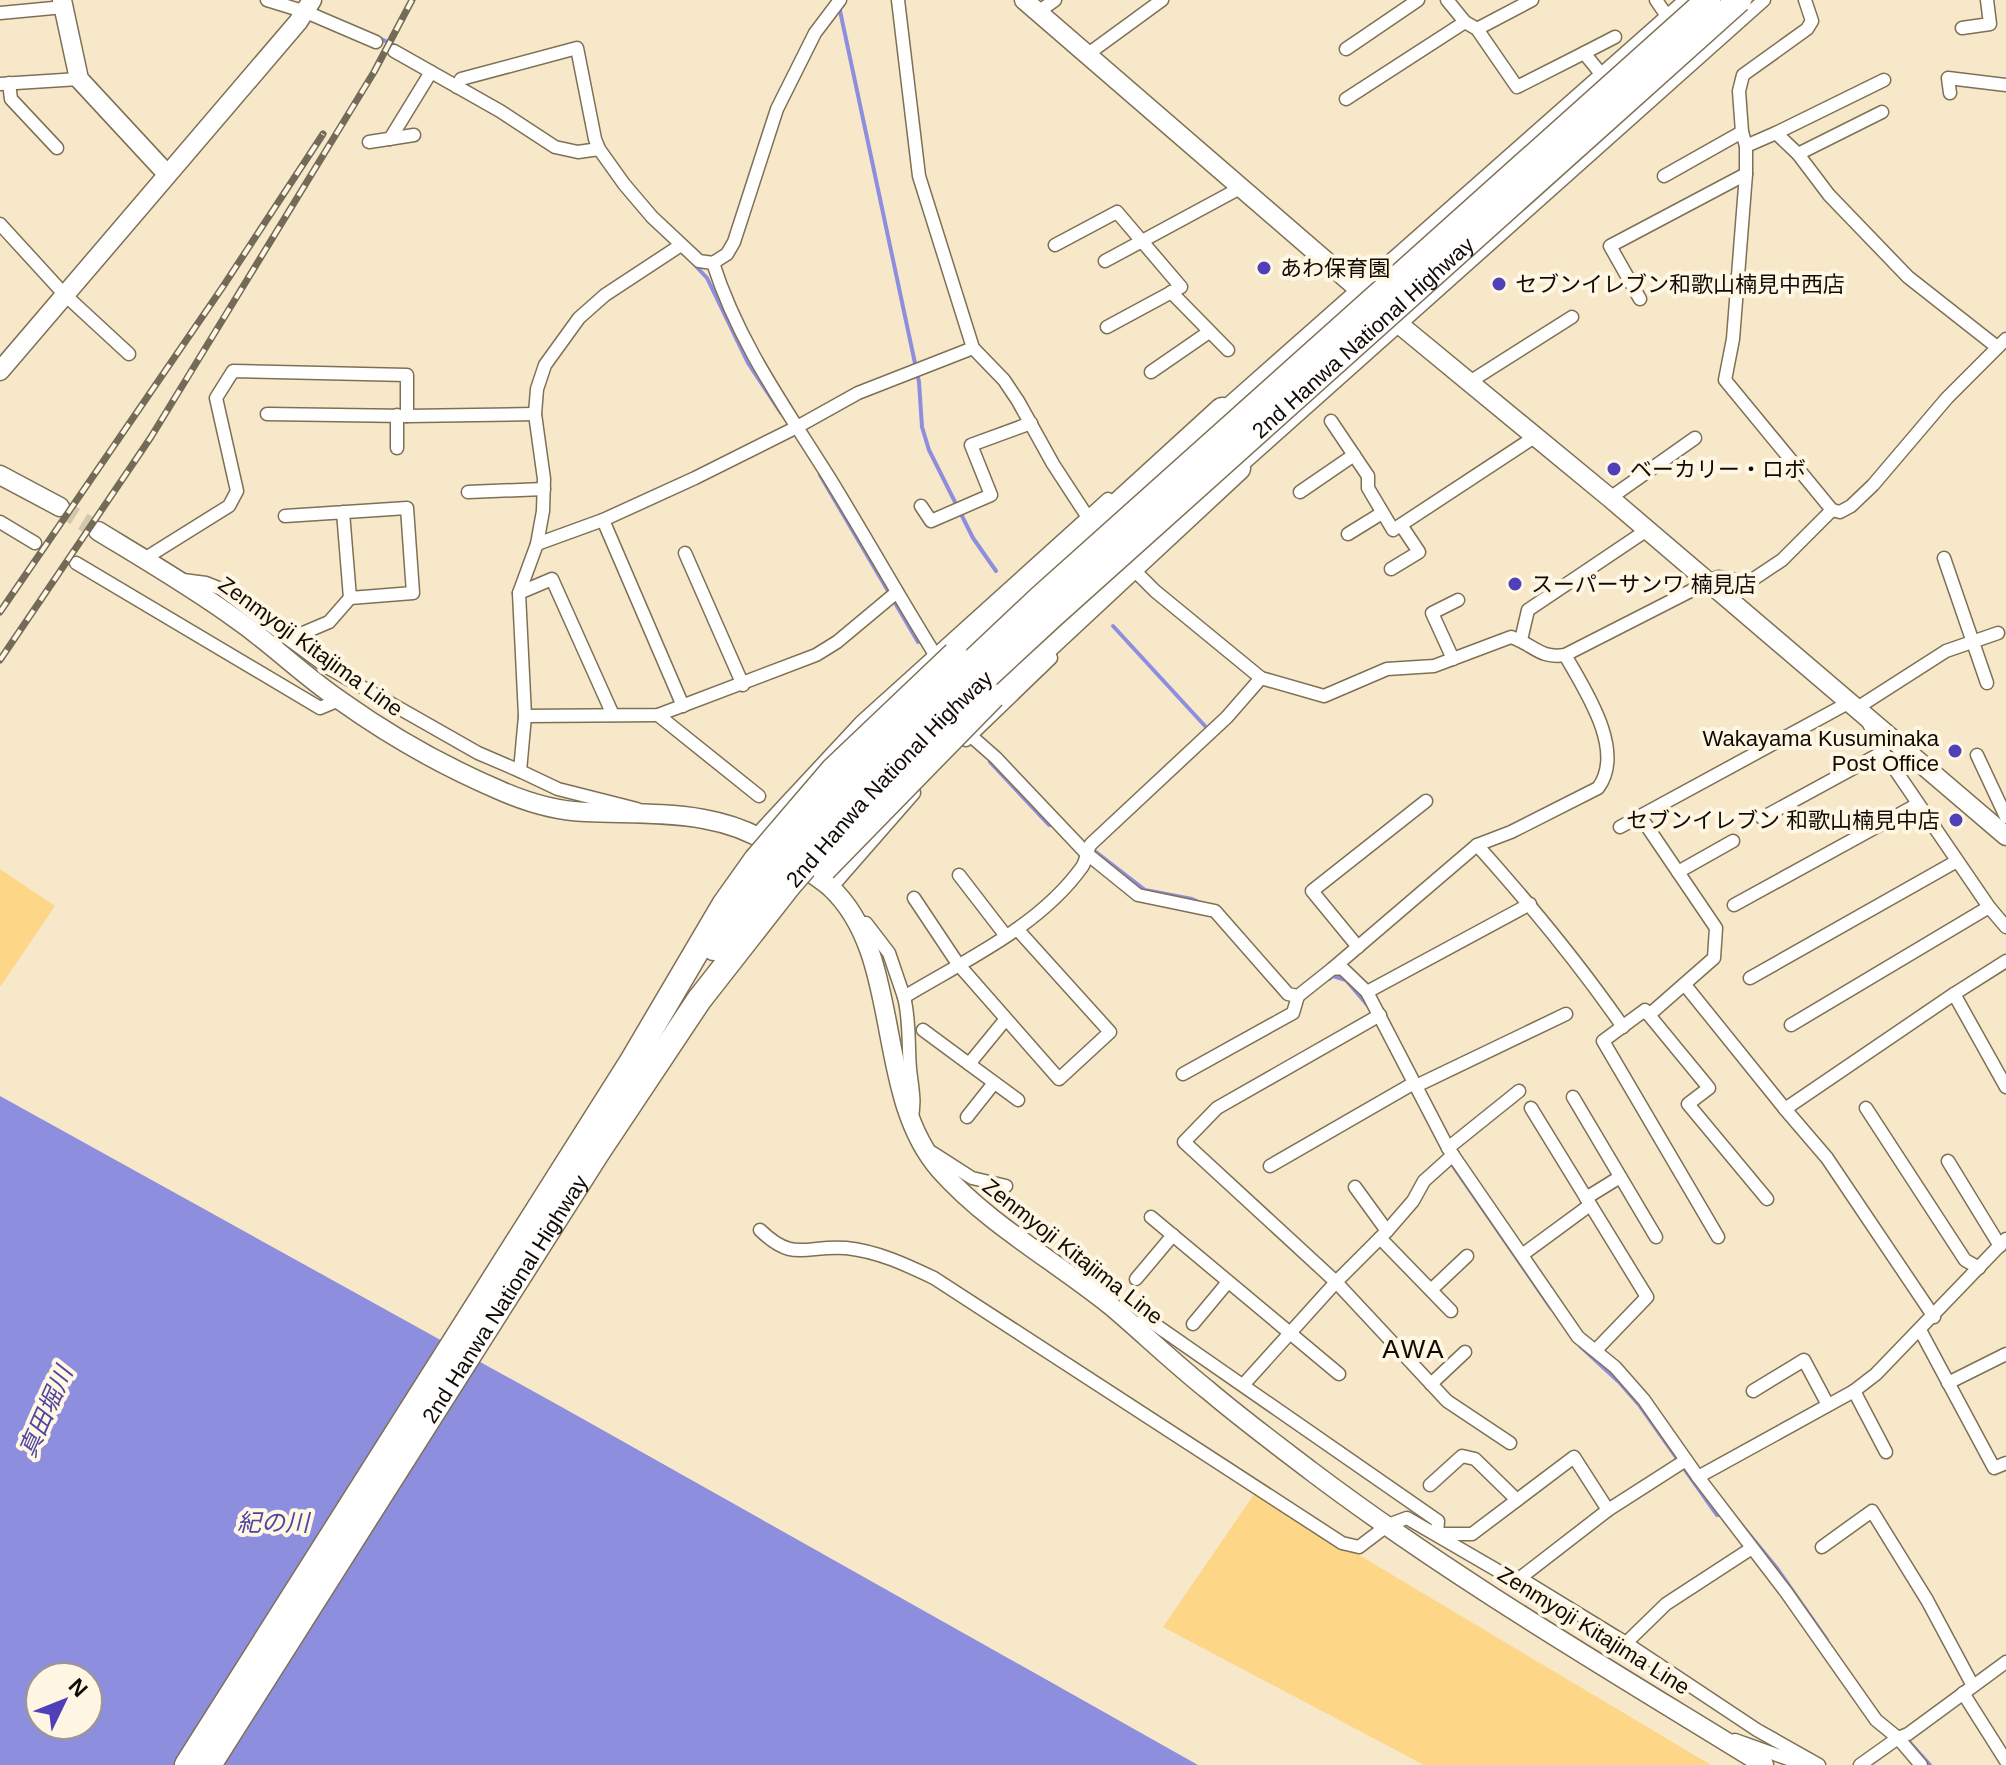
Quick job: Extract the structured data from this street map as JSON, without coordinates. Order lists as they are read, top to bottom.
{
  "streets": {
    "highway": ["2nd Hanwa National Highway"],
    "main road": ["Zenmyoji Kitajima Line"]
  },
  "districts": ["AWA"],
  "water": ["真田堀川", "紀の川"],
  "places": [
    "あわ保育園",
    "セブンイレブン和歌山楠見中西店",
    "ベーカリー・ロボ",
    "スーパーサンワ 楠見店",
    "Wakayama Kusuminaka Post Office",
    "セブンイレブン 和歌山楠見中店"
  ],
  "north": "top right"
}
